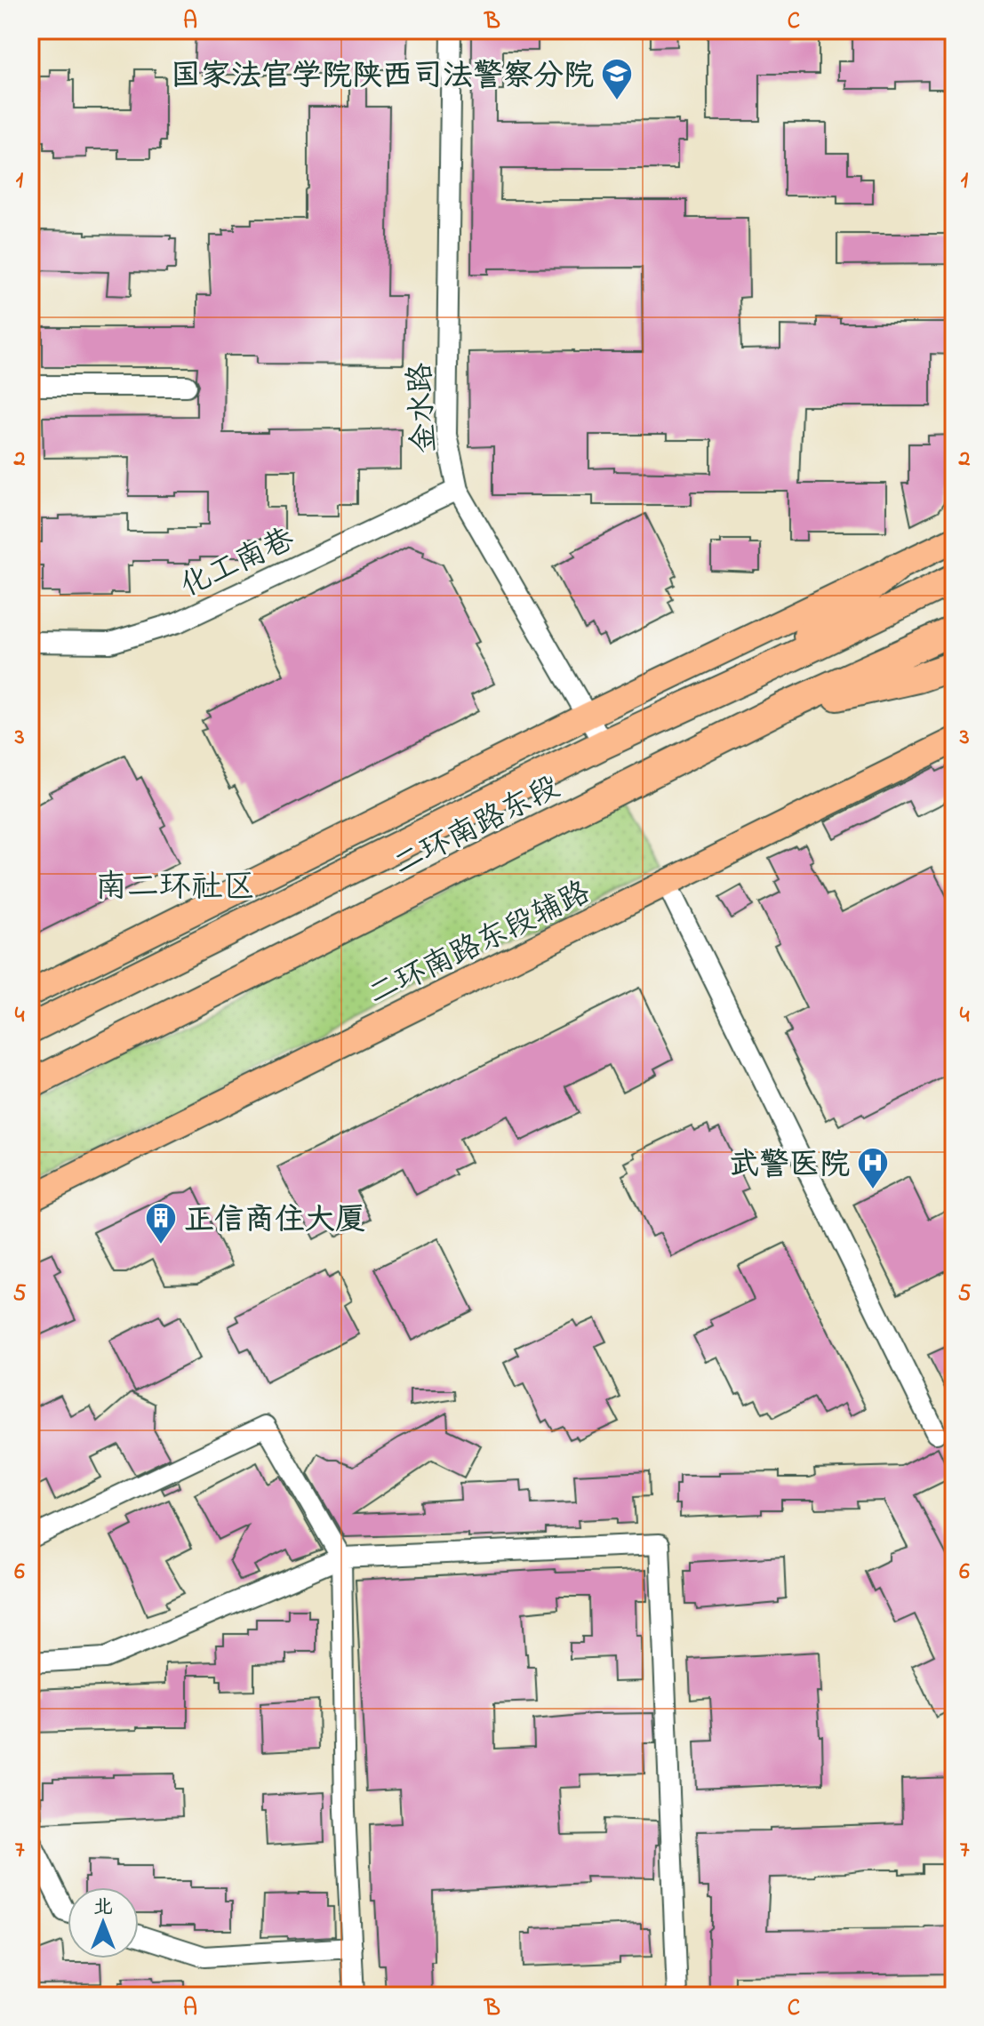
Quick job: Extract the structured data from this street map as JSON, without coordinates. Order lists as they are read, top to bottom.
{
  "streets": {
    "highway": ["二环南路东段"],
    "main road": ["二环南路东段辅路"],
    "street": ["金水路", "化工南巷"]
  },
  "crossings": [
    ["金水路", "化工南巷"],
    ["金水路", "二环南路东段"]
  ],
  "districts": ["南二环社区"],
  "places": {
    "school or university": ["国家法官学院陕西司法警察分院"],
    "hospital": ["武警医院"],
    "building": ["正信商住大厦"]
  },
  "north": "top",
  "grid": {
    "columns": ["A", "B", "C"],
    "rows": [
      "1",
      "2",
      "3",
      "4",
      "5",
      "6",
      "7"
    ]
  }
}
